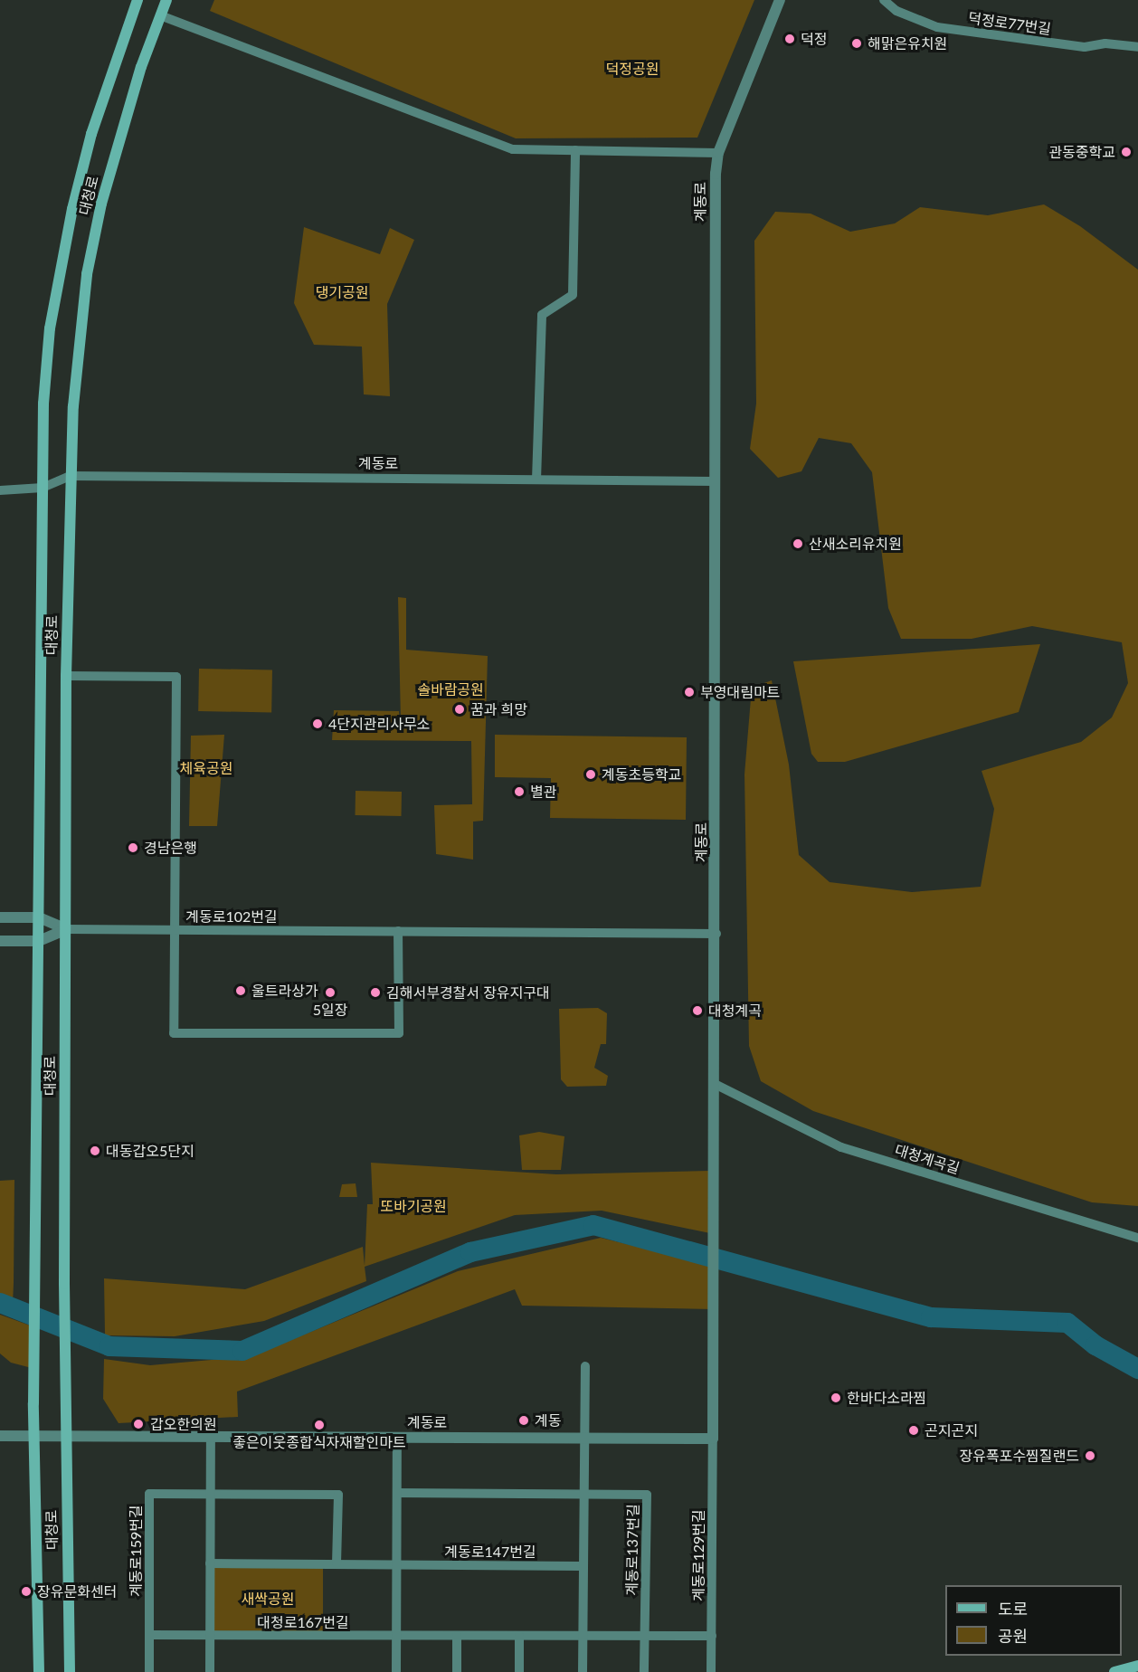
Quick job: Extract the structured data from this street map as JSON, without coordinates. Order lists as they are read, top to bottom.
{
  "streets": {
    "main road": ["대청로"],
    "street": [
      "덕정로77번길",
      "계동로",
      "계동로102번길",
      "대청계곡길",
      "계동로137번길",
      "계동로159번길",
      "계동로147번길",
      "계동로129번길",
      "대청로167번길"
    ]
  },
  "crossings": [
    ["대청로", "계동로"],
    ["대청로", "계동로102번길"],
    ["계동로", "계동로102번길"],
    ["계동로", "대청계곡길"],
    ["계동로", "계동로129번길"],
    ["계동로137번길", "대청로167번길"],
    ["계동로159번길", "계동로147번길"],
    ["계동로159번길", "대청로167번길"],
    ["계동로129번길", "대청로167번길"]
  ],
  "parks": [
    "덕정공원",
    "댕기공원",
    "솔바람공원",
    "체육공원",
    "또바기공원",
    "새싹공원"
  ],
  "places": [
    "덕정",
    "해맑은유치원",
    "관동중학교",
    "산새소리유치원",
    "부영대림마트",
    "꿈과 희망",
    "4단지관리사무소",
    "계동초등학교",
    "별관",
    "경남은행",
    "울트라상가",
    "5일장",
    "김해서부경찰서 장유지구대",
    "대청계곡",
    "대동갑오5단지",
    "한바다소라찜",
    "계동",
    "갑오한의원",
    "좋은이웃종합식자재할인마트",
    "곤지곤지",
    "장유폭포수찜질랜드",
    "장유문화센터"
  ],
  "legend": ["도로", "공원"]
}
